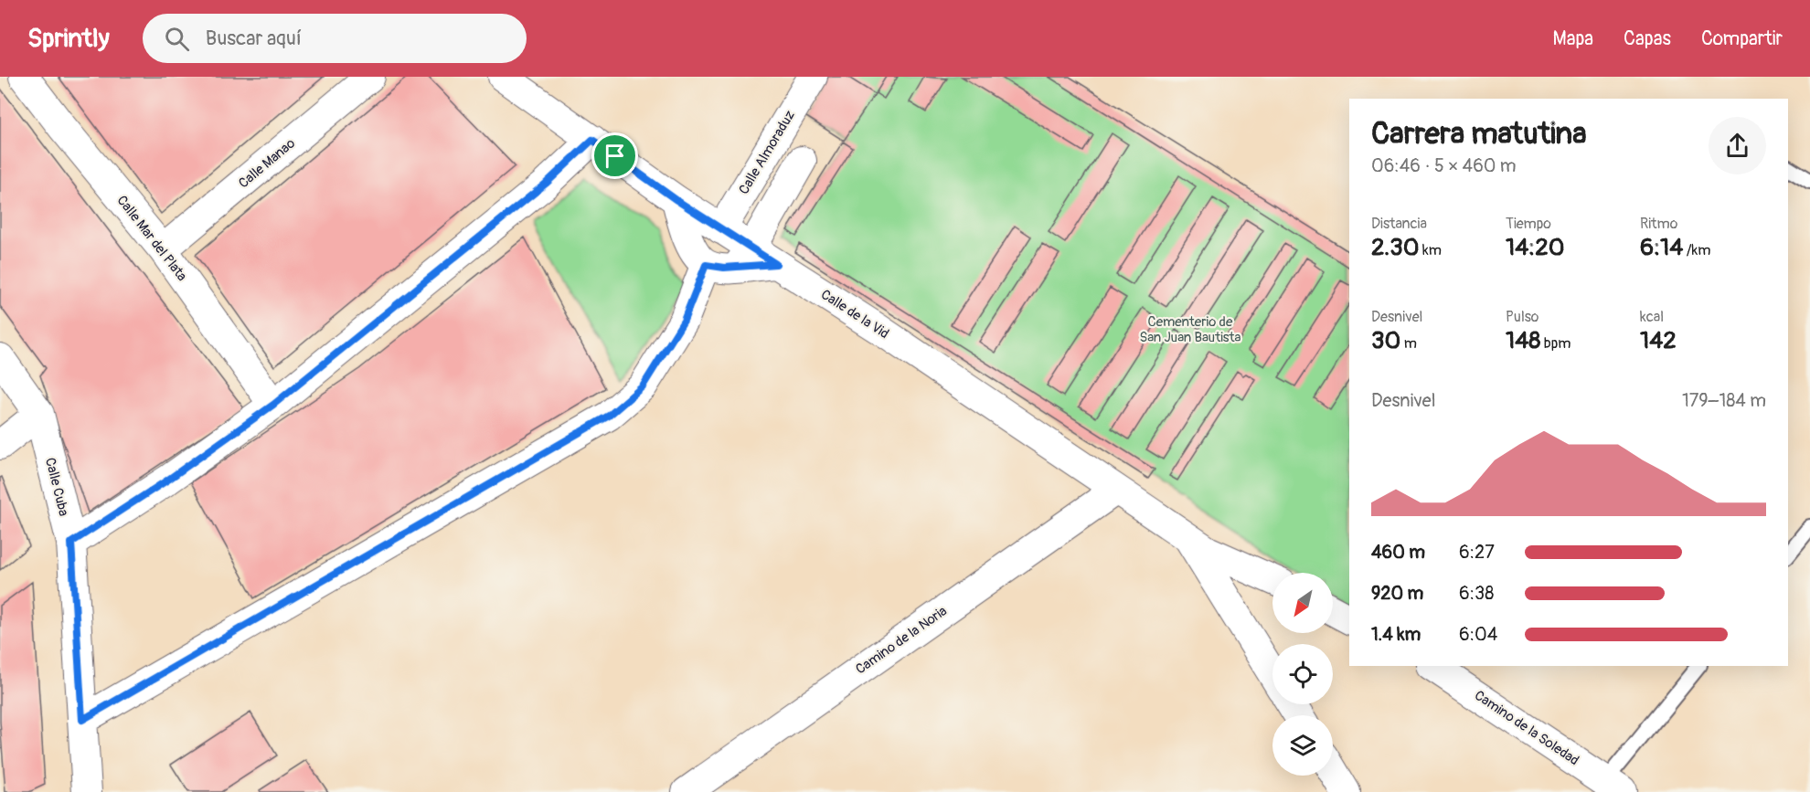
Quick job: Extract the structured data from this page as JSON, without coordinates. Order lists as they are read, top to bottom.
{
  "streets": {
    "street": [
      "Calle Almoraduz",
      "Calle Manao",
      "Calle Mar del Plata",
      "Calle de la Vid",
      "Calle Cuba",
      "Camino de la Noria",
      "Camino de la Soledad"
    ]
  },
  "crossings": [
    ["Calle Almoraduz", "Calle de la Vid"],
    ["Calle Manao", "Calle Mar del Plata"],
    ["Calle de la Vid", "Camino de la Noria"]
  ],
  "parks": ["Cementerio de San Juan Bautista"],
  "north": "bottom left",
  "page": {
    "header": "Sprintly",
    "search": "Buscar aquí",
    "nav": ["Mapa", "Capas", "Compartir"],
    "heading": ["Carrera matutina", "06:46 · 5 × 460 m"],
    "stats": [
      ["Distancia", "2.30 km"],
      ["Tiempo", "14:20"],
      ["Ritmo", "6:14 /km"],
      ["Desnivel", "30 m"],
      ["Pulso", "148 bpm"],
      ["kcal", "142"]
    ],
    "chart": ["Desnivel", "179–184 m"],
    "list": [
      {
        "name": "460 m",
        "note": "6:27"
      },
      {
        "name": "920 m",
        "note": "6:38"
      },
      {
        "name": "1.4 km",
        "note": "6:04"
      }
    ]
  }
}
